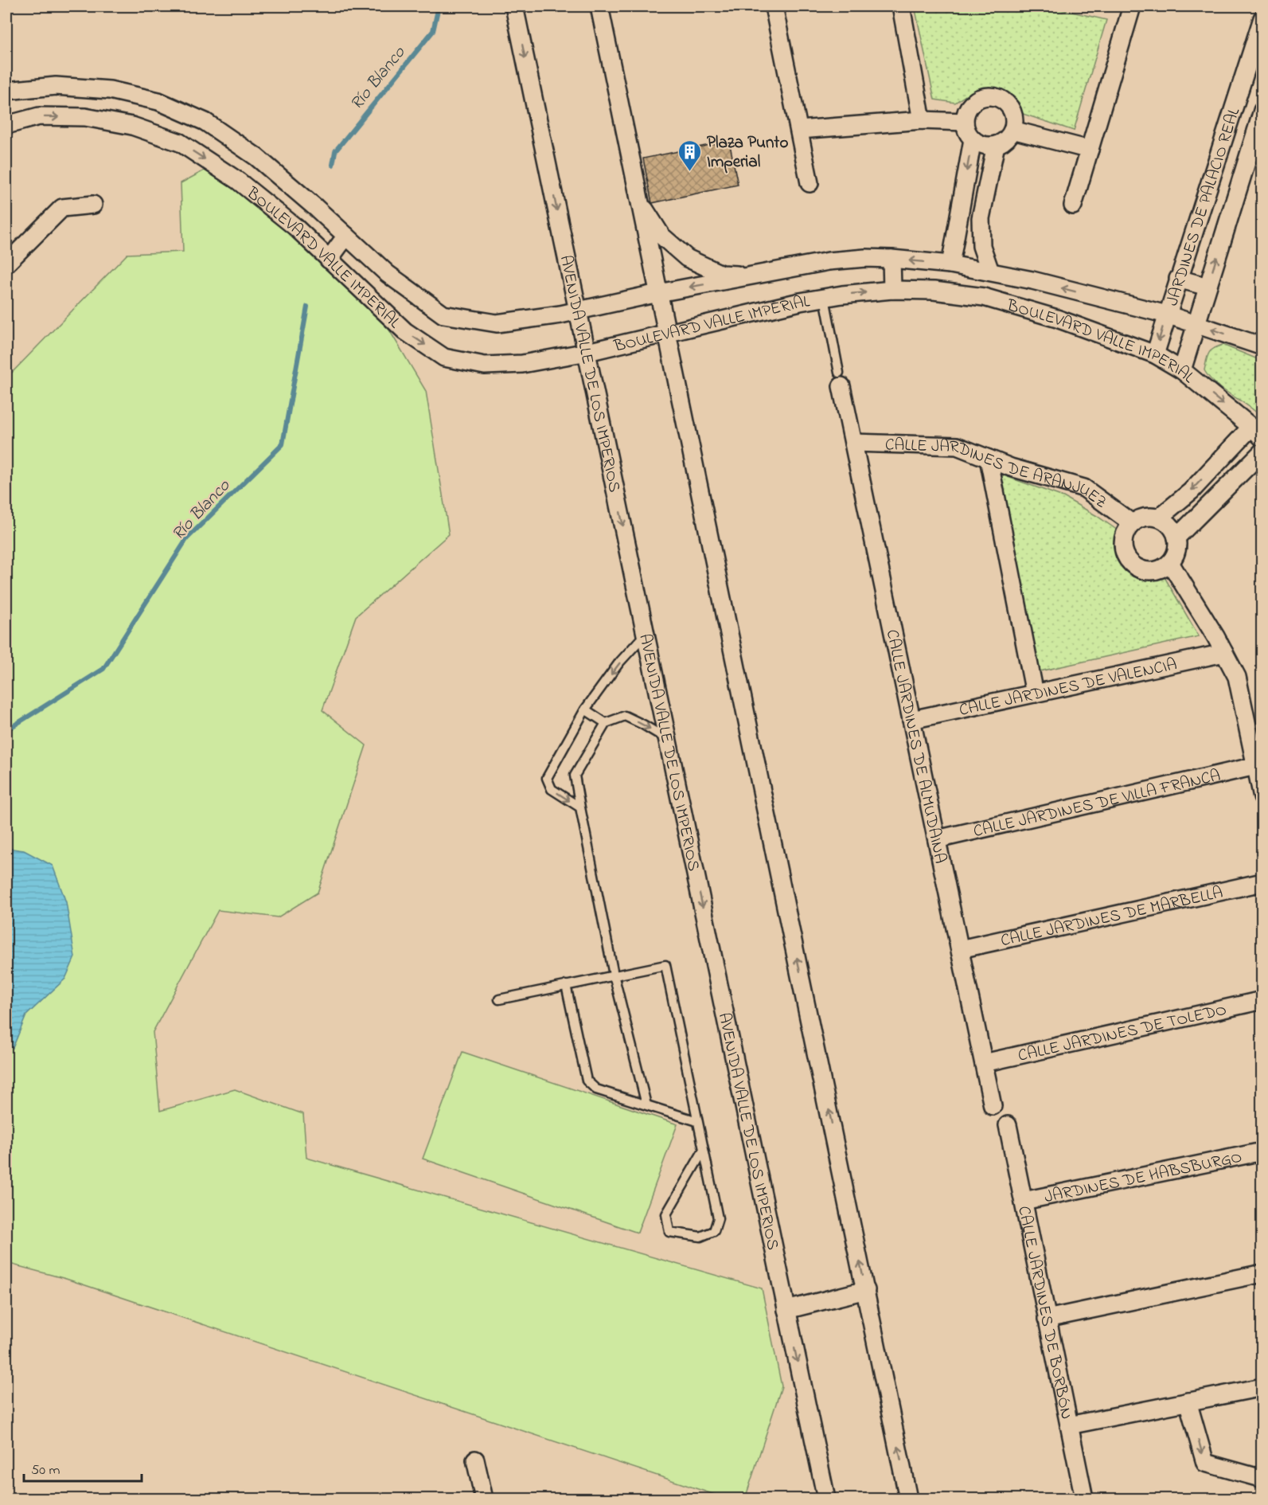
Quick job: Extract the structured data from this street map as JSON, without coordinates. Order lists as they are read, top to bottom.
{
  "streets": {
    "street": [
      "JARDINES DE PALACIO REAL",
      "BOULEVARD VALLE IMPERIAL",
      "AVENIDA VALLE DE LOS IMPERIOS",
      "CALLE JARDINES DE ARANJUEZ",
      "CALLE JARDINES DE VALENCIA",
      "CALLE JARDINES DE ALMUDAINA",
      "CALLE JARDINES DE VILLA FRANCA",
      "CALLE JARDINES DE MARBELLA",
      "CALLE JARDINES DE TOLEDO",
      "JARDINES DE HABSBURGO",
      "CALLE JARDINES DE BORBÓN"
    ]
  },
  "crossings": [
    ["JARDINES DE PALACIO REAL", "BOULEVARD VALLE IMPERIAL"],
    ["BOULEVARD VALLE IMPERIAL", "AVENIDA VALLE DE LOS IMPERIOS"],
    ["CALLE JARDINES DE ARANJUEZ", "CALLE JARDINES DE ALMUDAINA"],
    ["CALLE JARDINES DE VALENCIA", "CALLE JARDINES DE ALMUDAINA"],
    ["CALLE JARDINES DE ALMUDAINA", "CALLE JARDINES DE VILLA FRANCA"],
    ["CALLE JARDINES DE ALMUDAINA", "CALLE JARDINES DE MARBELLA"],
    ["CALLE JARDINES DE ALMUDAINA", "CALLE JARDINES DE TOLEDO"],
    ["JARDINES DE HABSBURGO", "CALLE JARDINES DE BORBÓN"]
  ],
  "water": ["Río Blanco"],
  "places": {
    "building": ["Plaza Punto Imperial"]
  },
  "scale_bar": "50 m"
}
